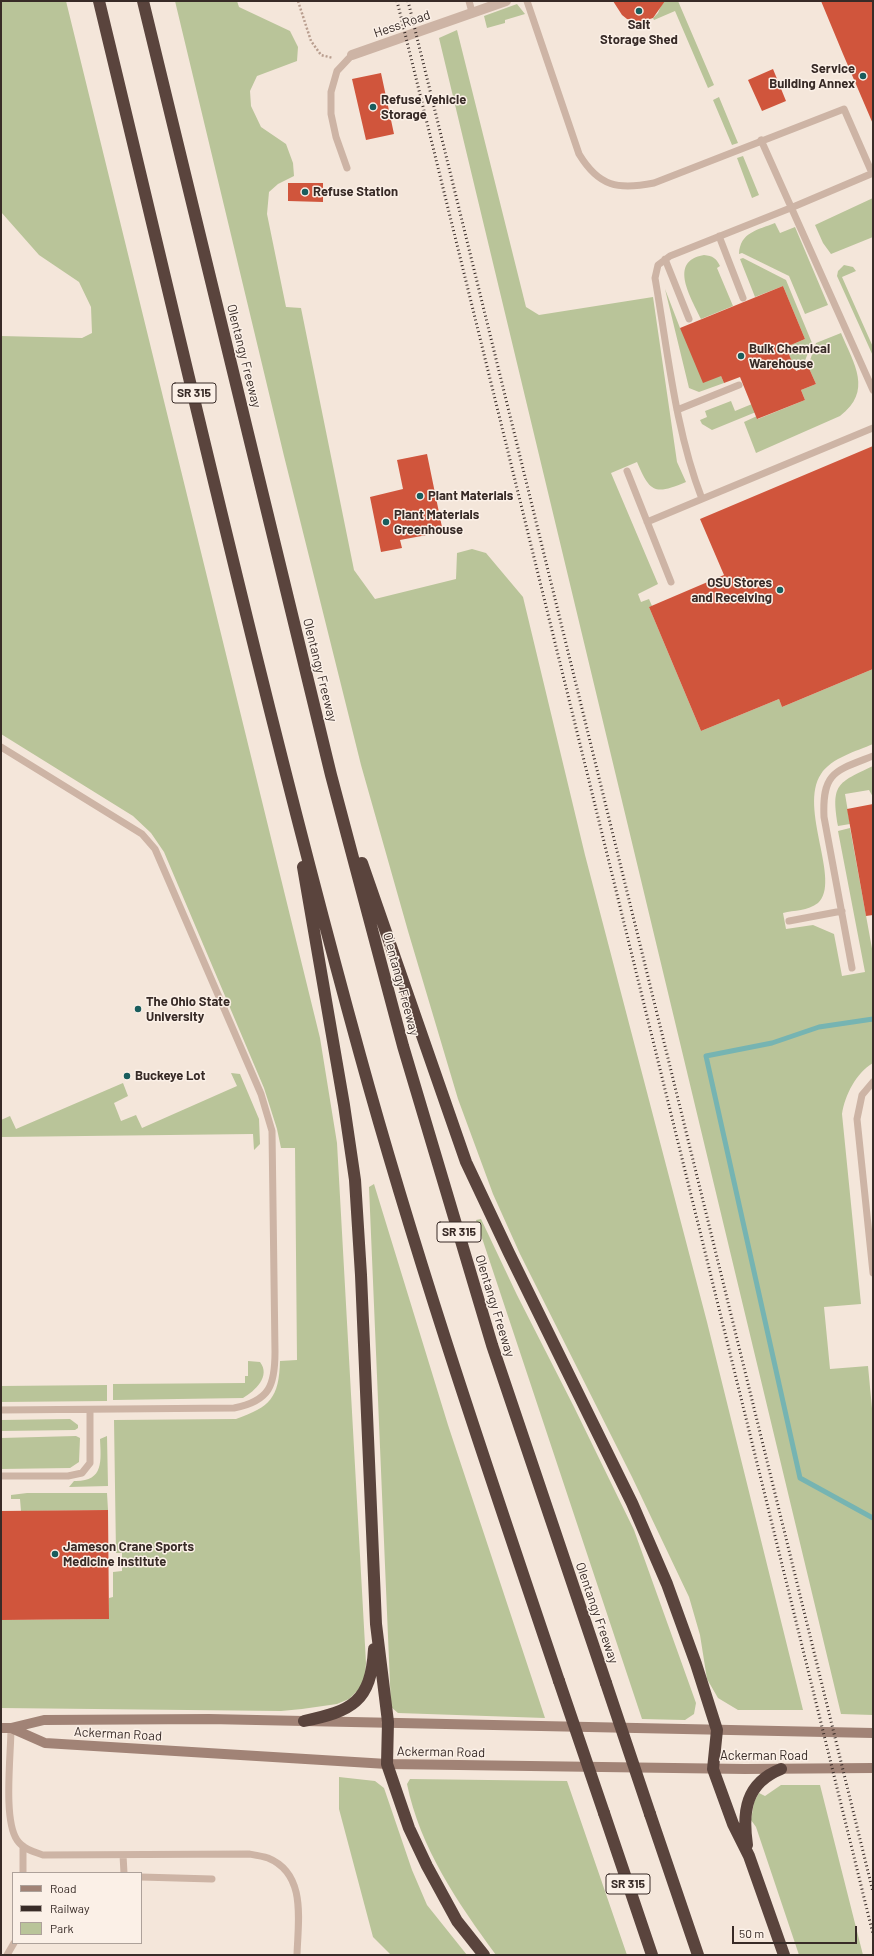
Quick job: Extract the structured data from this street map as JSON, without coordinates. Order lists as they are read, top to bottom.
{
  "streets": {
    "highway": ["Olentangy Freeway", "SR 315"],
    "main road": ["Ackerman Road"],
    "street": ["Hess Road"]
  },
  "places": [
    "Salt Storage Shed",
    "Service Building Annex",
    "Refuse Vehicle Storage",
    "Refuse Station",
    "Bulk Chemical Warehouse",
    "Plant Materials",
    "Plant Materials Greenhouse",
    "OSU Stores and Receiving",
    "The Ohio State University",
    "Buckeye Lot",
    "Jameson Crane Sports Medicine Institute"
  ],
  "legend": ["Road", "Railway", "Park"],
  "scale_bar": "50 m"
}
